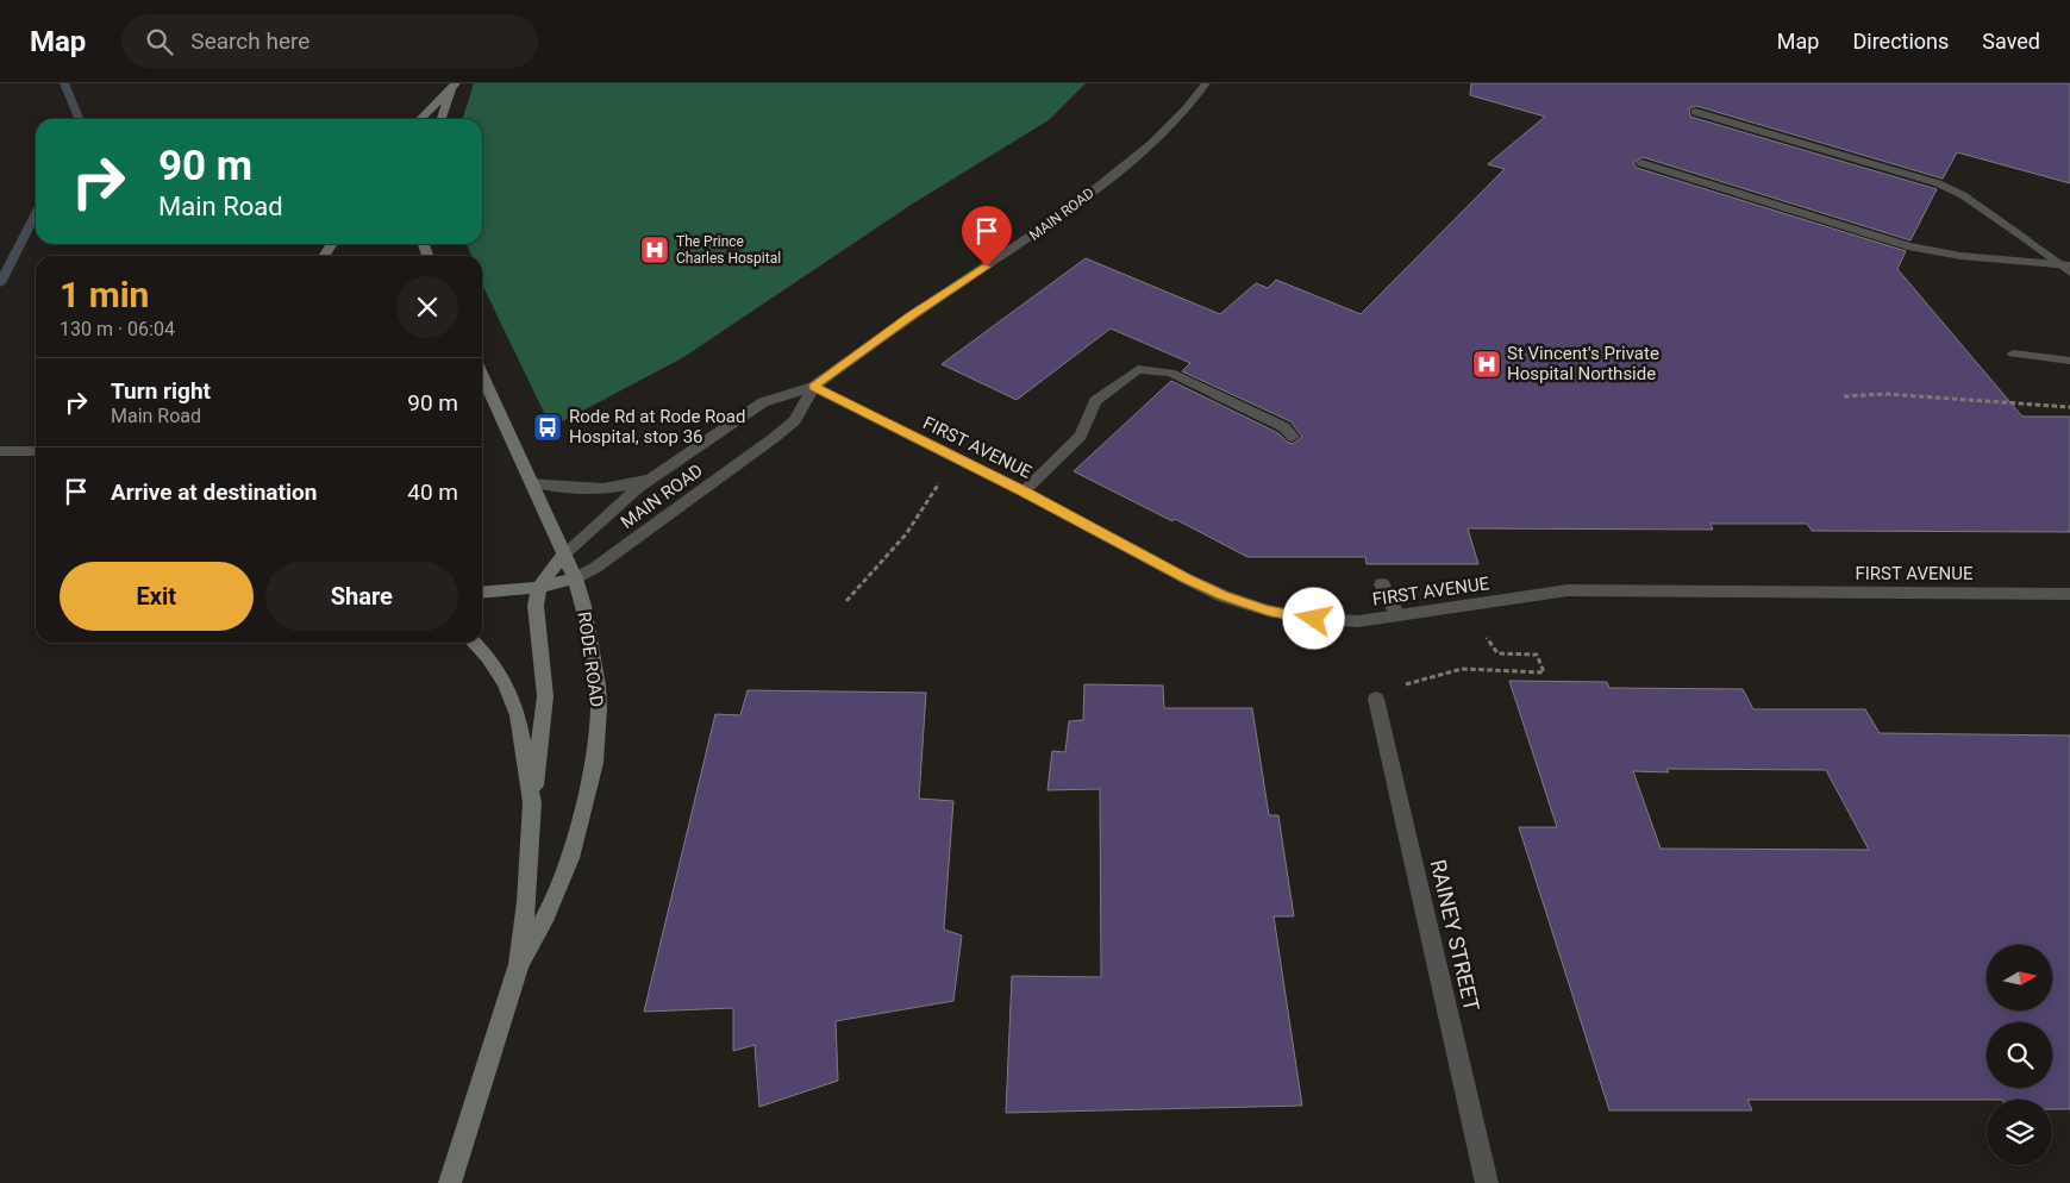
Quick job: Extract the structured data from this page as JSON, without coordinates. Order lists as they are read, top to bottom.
{
  "streets": {
    "main road": ["RODE ROAD"],
    "street": ["MAIN ROAD", "FIRST AVENUE", "RAINEY STREET"]
  },
  "crossings": [
    ["MAIN ROAD", "FIRST AVENUE"],
    ["MAIN ROAD", "RODE ROAD"]
  ],
  "places": {
    "hospital": ["The Prince Charles Hospital", "St Vincent's Private Hospital Northside"],
    "bus stop": ["Rode Rd at Rode Road Hospital, stop 36"]
  },
  "north": "right",
  "page": {
    "header": "Map",
    "search": "Search here",
    "nav": ["Map", "Directions", "Saved"],
    "turn": ["90 m", "Main Road"],
    "heading": ["1 min", "130 m · 06:04"],
    "list": [
      {
        "name": "Turn right",
        "note": "Main Road",
        "value": "90 m"
      },
      {
        "name": "Arrive at destination",
        "value": "40 m"
      }
    ],
    "buttons": ["Exit", "Share"]
  }
}
